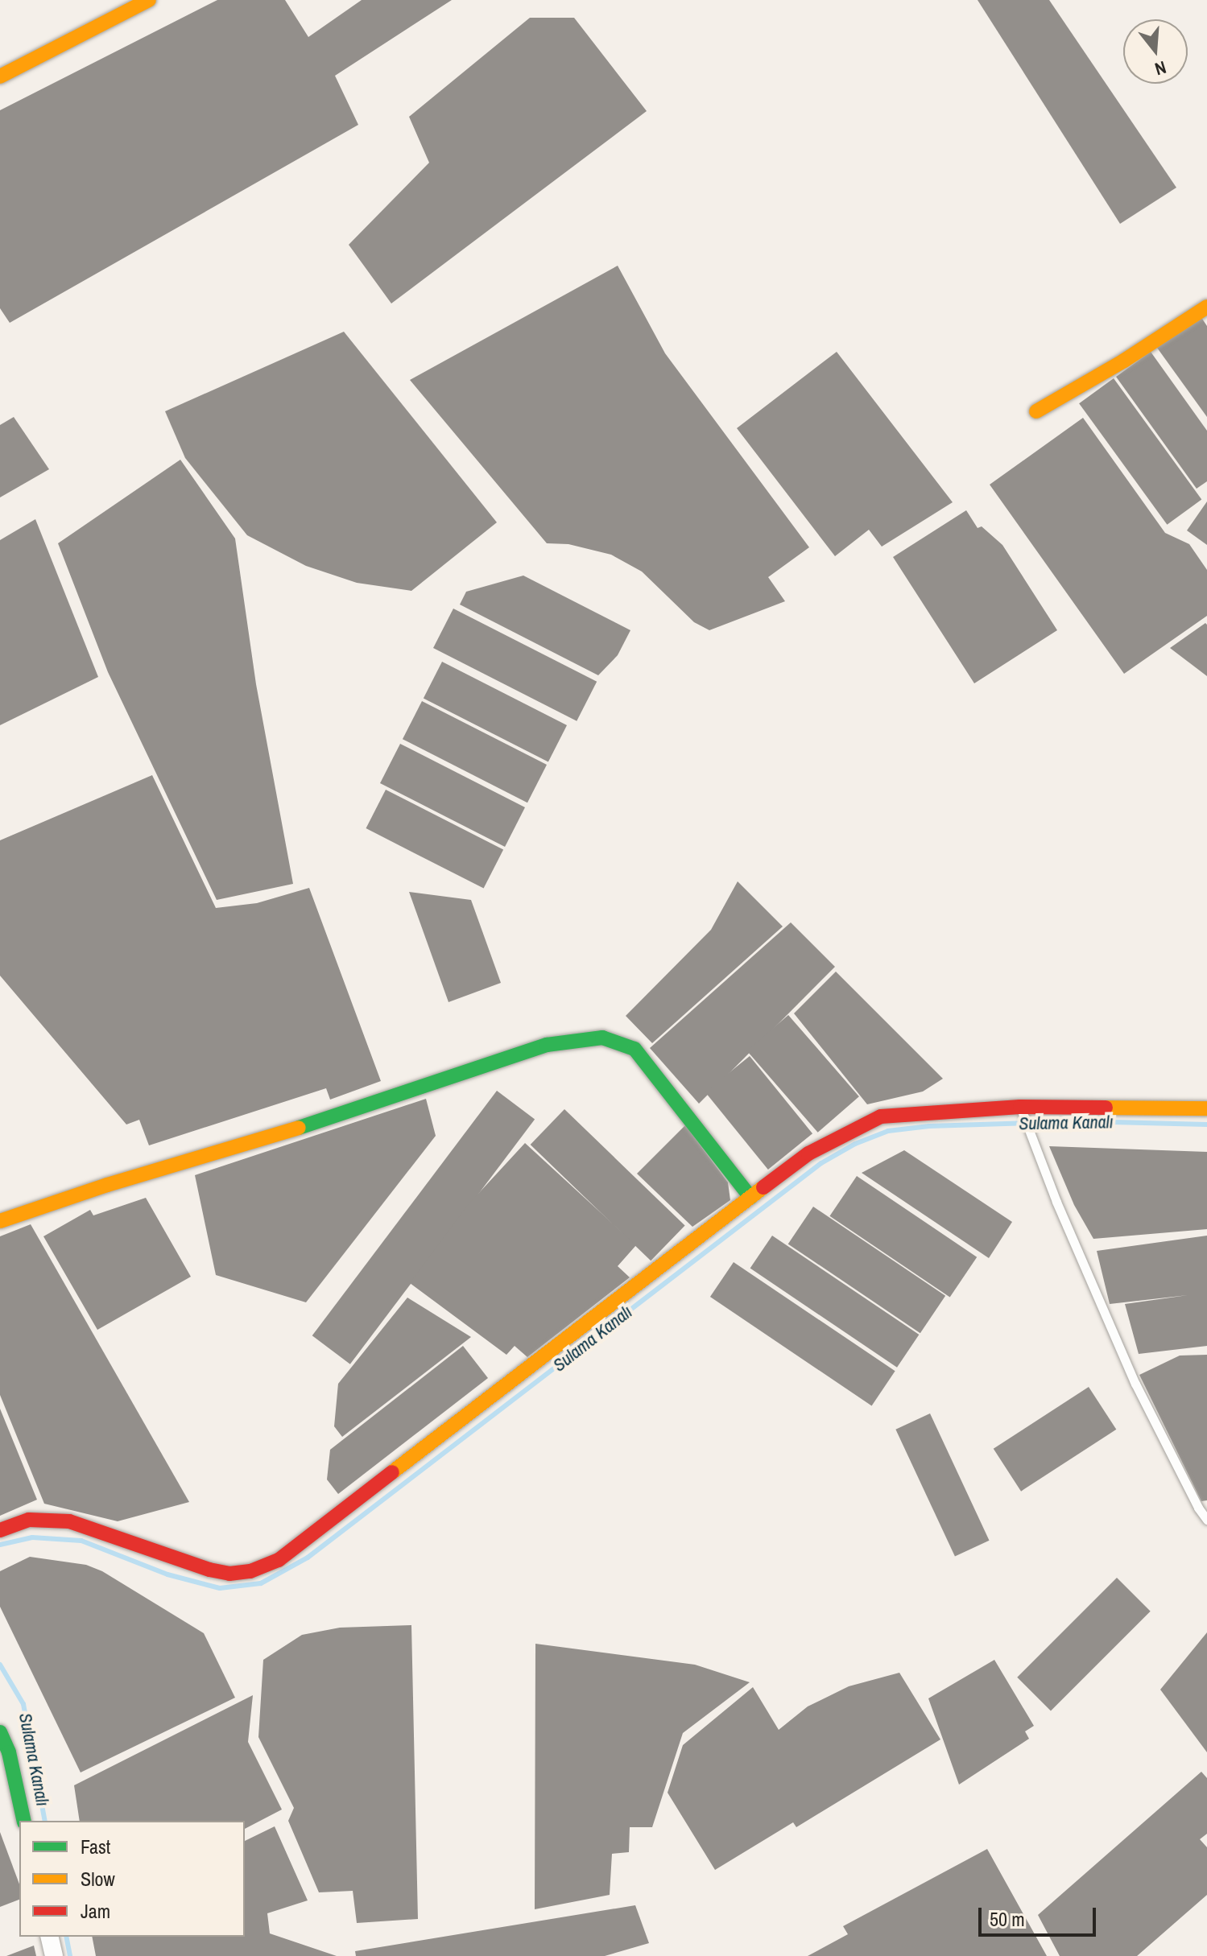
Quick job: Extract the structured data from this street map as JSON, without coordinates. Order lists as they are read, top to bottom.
{
  "water": ["Sulama Kanalı"],
  "legend": ["Fast", "Slow", "Jam"],
  "scale_bar": "50 m",
  "north": "bottom"
}
